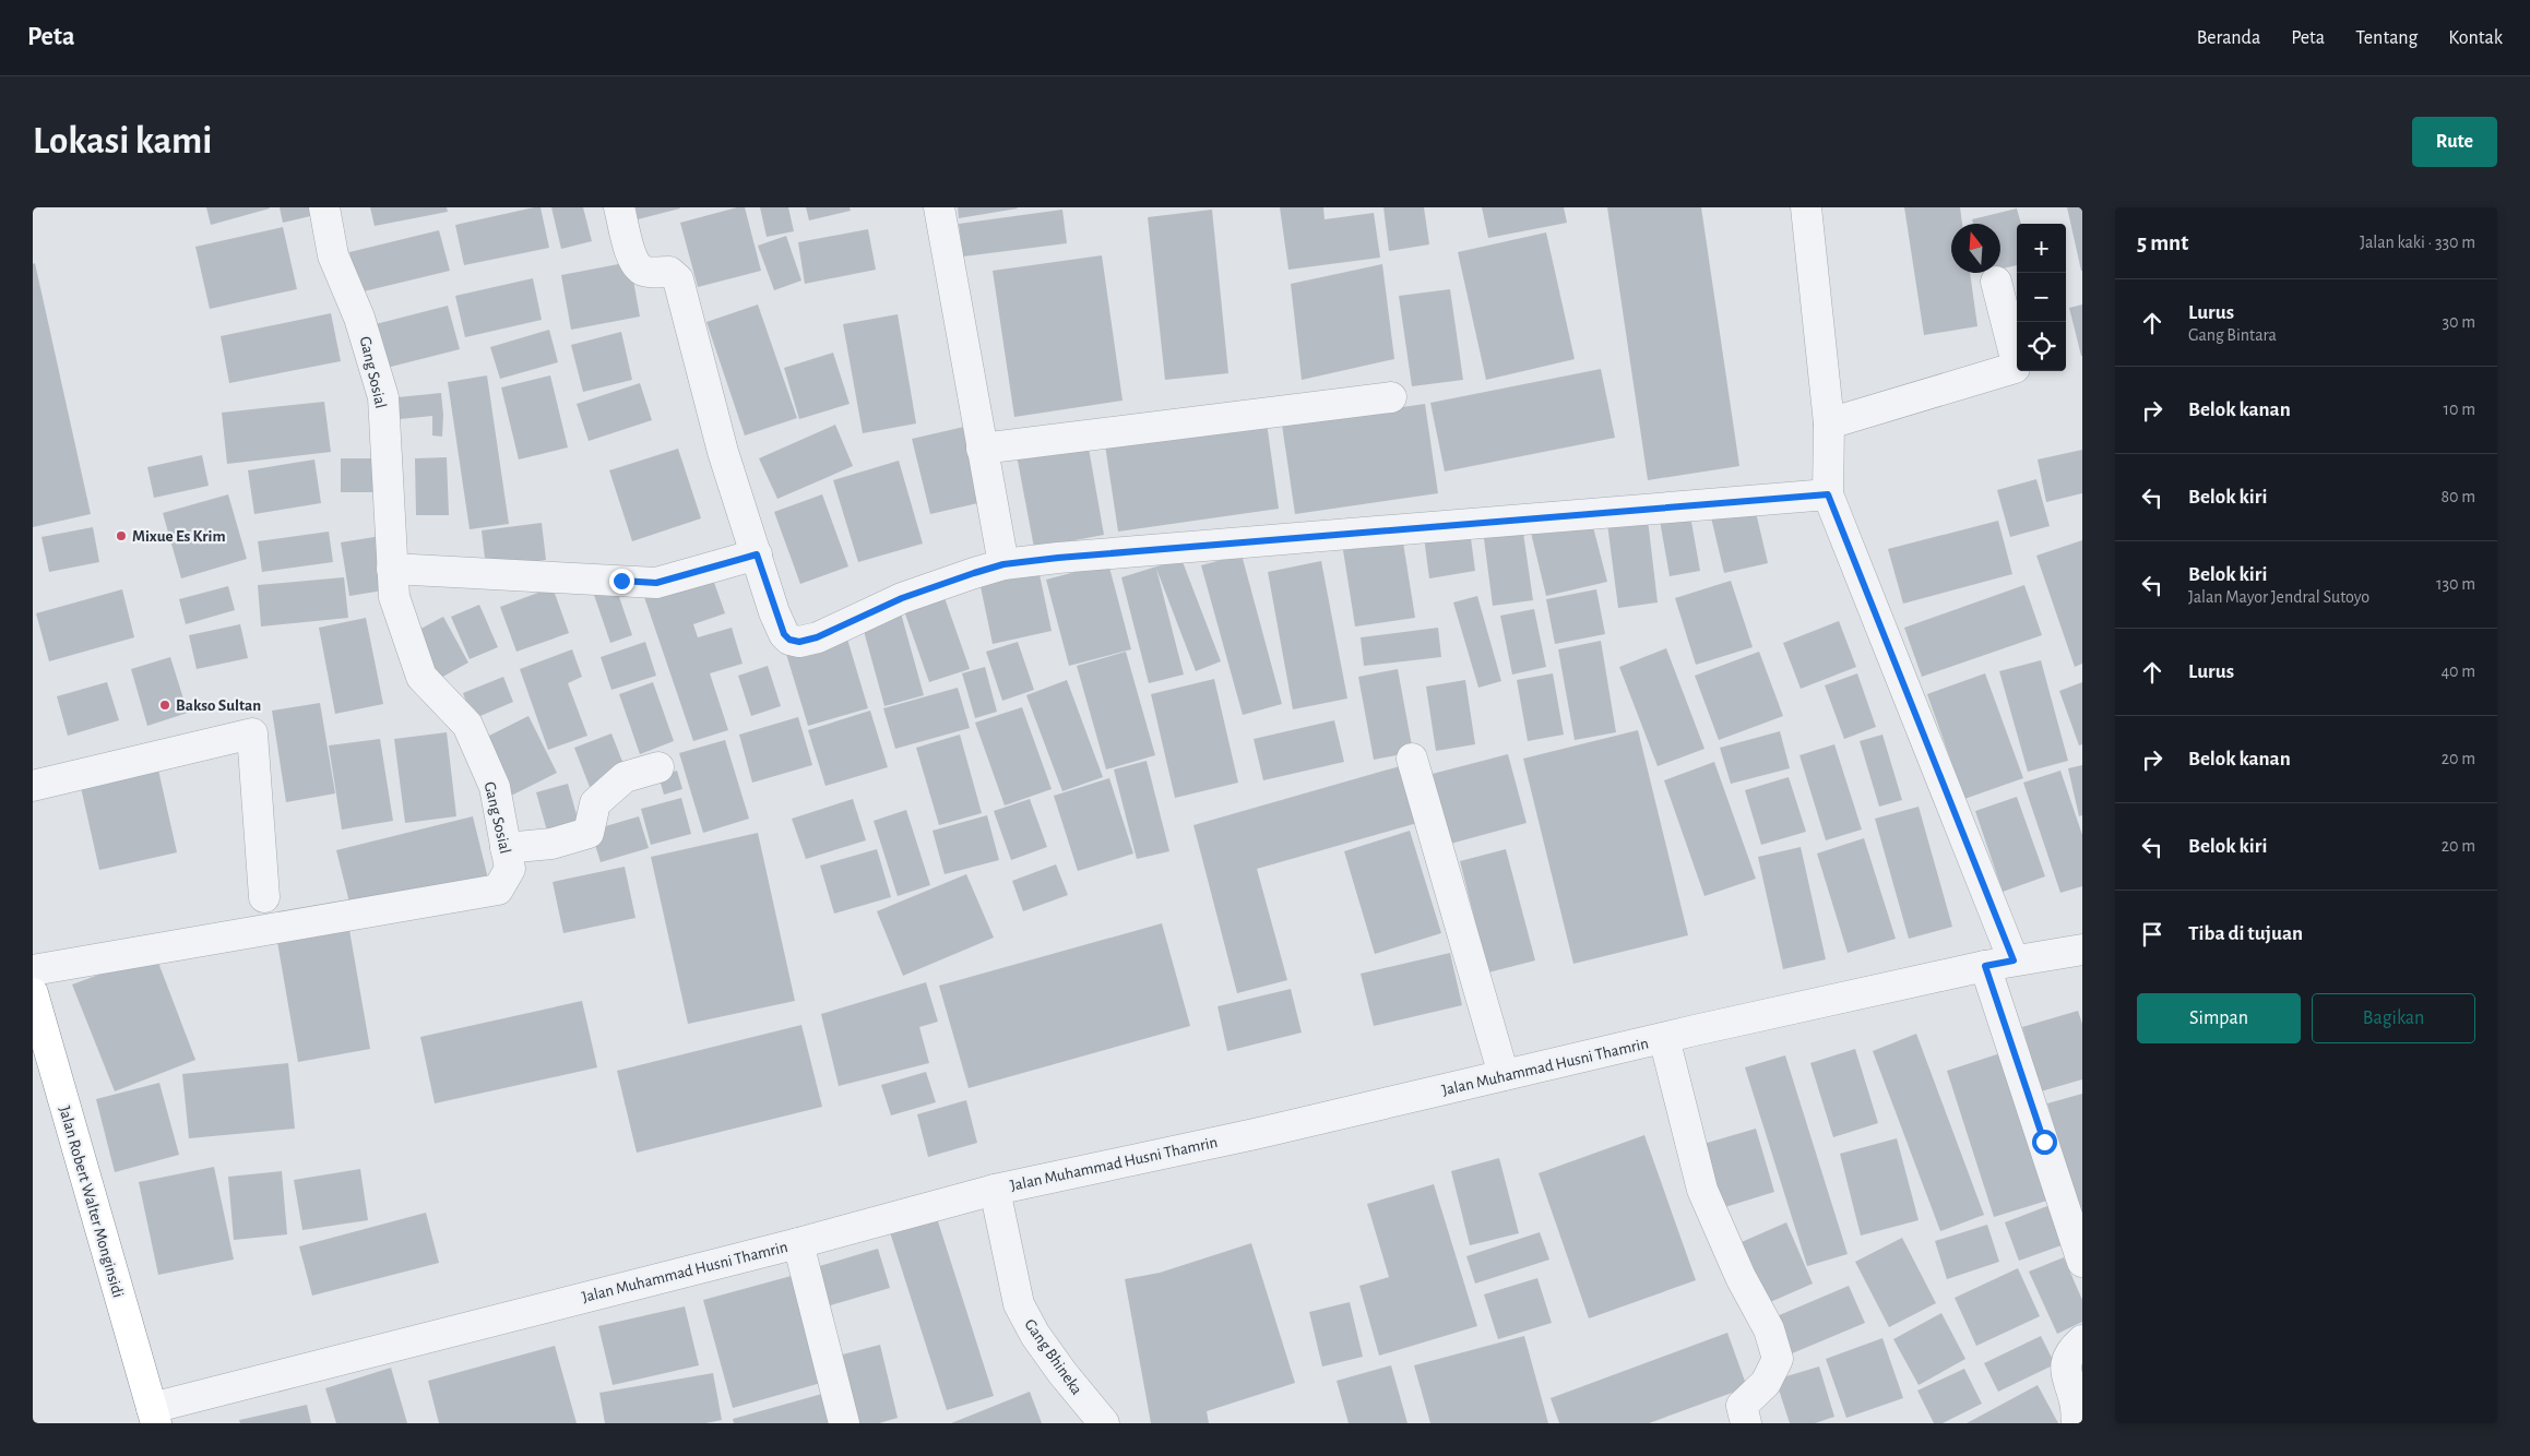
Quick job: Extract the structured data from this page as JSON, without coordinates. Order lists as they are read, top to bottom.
{
  "streets": {
    "highway": ["Jalan Robert Walter Monginsidi"],
    "street": ["Gang Sosial", "Jalan Muhammad Husni Thamrin", "Gang Bhineka"]
  },
  "crossings": [
    ["Jalan Muhammad Husni Thamrin", "Jalan Robert Walter Monginsidi"],
    ["Jalan Muhammad Husni Thamrin", "Gang Bhineka"]
  ],
  "places": ["Mixue Es Krim", "Bakso Sultan"],
  "north": "top",
  "page": {
    "header": "Peta",
    "nav": [
      "Beranda",
      "Peta",
      "Tentang",
      "Kontak"
    ],
    "buttons": [
      "Rute",
      ["Simpan", "Bagikan"]
    ],
    "title": "Lokasi kami",
    "heading": ["5 mnt", "Jalan kaki · 330 m"],
    "map_buttons": ["+", "−"],
    "list": [
      ["Lurus", "Gang Bintara", "30 m"],
      ["Belok kanan", "10 m"],
      ["Belok kiri", "80 m"],
      ["Belok kiri", "Jalan Mayor Jendral Sutoyo", "130 m"],
      ["Lurus", "40 m"],
      ["Belok kanan", "20 m"],
      ["Belok kiri", "20 m"],
      "Tiba di tujuan"
    ]
  }
}
